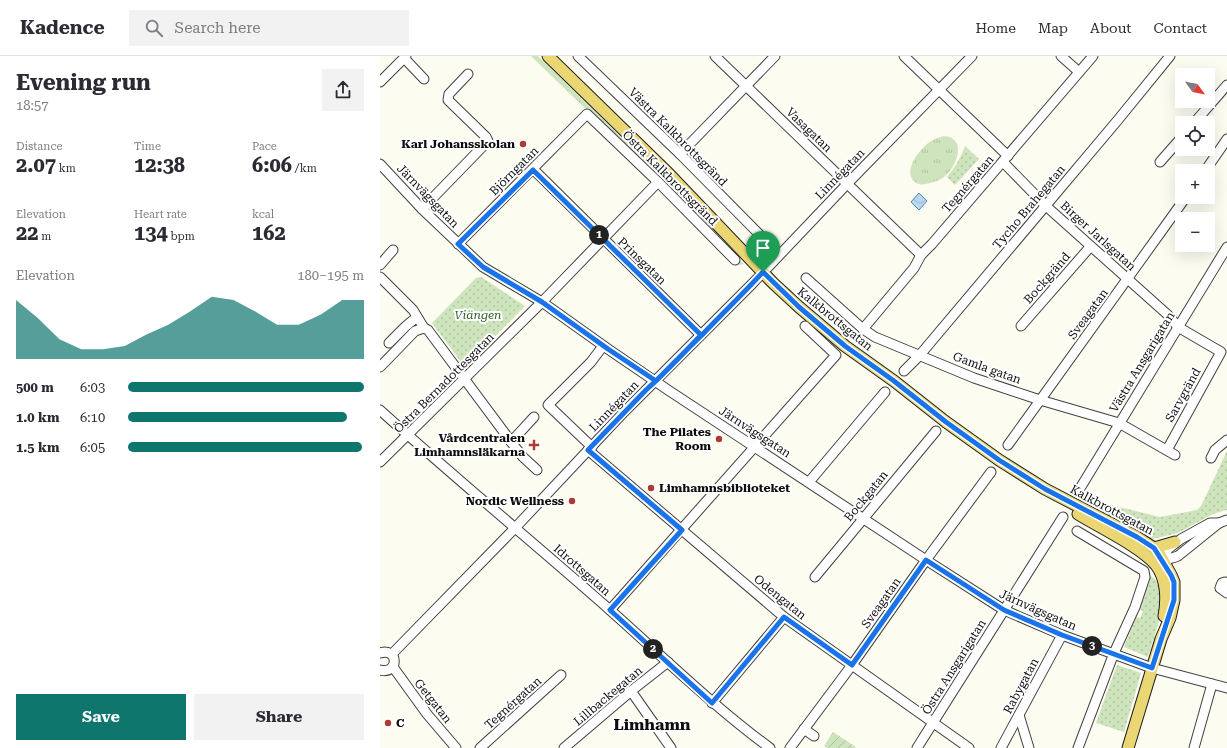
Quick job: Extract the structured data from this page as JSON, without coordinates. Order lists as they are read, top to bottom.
{
  "streets": {
    "main road": ["Kalkbrottsgatan"],
    "street": [
      "Vasagatan",
      "Västra Kalkbrottsgränd",
      "Björngatan",
      "Linnégatan",
      "Östra Kalkbrottsgränd",
      "Tegnérgatan",
      "Järnvägsgatan",
      "Tycho Brahegatan",
      "Birger Jarlsgatan",
      "Prinsgatan",
      "Bockgränd",
      "Sveagatan",
      "Västra Ansgarigatan",
      "Gamla gatan",
      "Östra Bernadottesgatan",
      "Sarvgränd",
      "Bockgatan",
      "Idrottsgatan",
      "Odengatan",
      "Östra Ansgarigatan",
      "Rabygatan",
      "Lillbackegatan",
      "Getgatan"
    ]
  },
  "crossings": [
    ["Vasagatan", "Linnégatan"],
    ["Vasagatan", "Tegnérgatan"],
    ["Björngatan", "Östra Kalkbrottsgränd"],
    ["Björngatan", "Järnvägsgatan"],
    ["Björngatan", "Prinsgatan"],
    ["Linnégatan", "Järnvägsgatan"],
    ["Linnégatan", "Birger Jarlsgatan"],
    ["Linnégatan", "Prinsgatan"],
    ["Linnégatan", "Kalkbrottsgatan"],
    ["Linnégatan", "Idrottsgatan"],
    ["Linnégatan", "Odengatan"],
    ["Östra Kalkbrottsgränd", "Östra Bernadottesgatan"],
    ["Tegnérgatan", "Birger Jarlsgatan"],
    ["Tegnérgatan", "Gamla gatan"],
    ["Järnvägsgatan", "Sveagatan"],
    ["Järnvägsgatan", "Östra Bernadottesgatan"],
    ["Järnvägsgatan", "Bockgatan"],
    ["Järnvägsgatan", "Odengatan"],
    ["Järnvägsgatan", "Östra Ansgarigatan"],
    ["Järnvägsgatan", "Rabygatan"],
    ["Tycho Brahegatan", "Birger Jarlsgatan"],
    ["Tycho Brahegatan", "Gamla gatan"],
    ["Birger Jarlsgatan", "Bockgränd"],
    ["Birger Jarlsgatan", "Sveagatan"],
    ["Birger Jarlsgatan", "Västra Ansgarigatan"],
    ["Birger Jarlsgatan", "Sarvgränd"],
    ["Prinsgatan", "Östra Bernadottesgatan"],
    ["Sveagatan", "Gamla gatan"],
    ["Sveagatan", "Odengatan"],
    ["Västra Ansgarigatan", "Gamla gatan"],
    ["Gamla gatan", "Sarvgränd"],
    ["Östra Bernadottesgatan", "Idrottsgatan"],
    ["Idrottsgatan", "Lillbackegatan"],
    ["Odengatan", "Östra Ansgarigatan"]
  ],
  "districts": ["Limhamn"],
  "parks": ["Viängen"],
  "places": {
    "other": [
      "Karl Johansskolan",
      "The Pilates Room",
      "Limhamnsbiblioteket",
      "Nordic Wellness",
      "C"
    ],
    "health": ["Vårdcentralen Limhamnsläkarna"]
  },
  "north": "bottom right",
  "page": {
    "header": "Kadence",
    "search": "Search here",
    "nav": [
      "Home",
      "Map",
      "About",
      "Contact"
    ],
    "heading": ["Evening run", "18:57"],
    "map_buttons": ["+", "−"],
    "stats": [
      ["Distance", "2.07 km"],
      ["Time", "12:38"],
      ["Pace", "6:06 /km"],
      ["Elevation", "22 m"],
      ["Heart rate", "134 bpm"],
      ["kcal", "162"]
    ],
    "pins": ["1", "3", "2"],
    "chart": ["Elevation", "180–195 m"],
    "list": [
      {
        "name": "500 m",
        "note": "6:03"
      },
      {
        "name": "1.0 km",
        "note": "6:10"
      },
      {
        "name": "1.5 km",
        "note": "6:05"
      }
    ],
    "buttons": ["Save", "Share"]
  }
}
